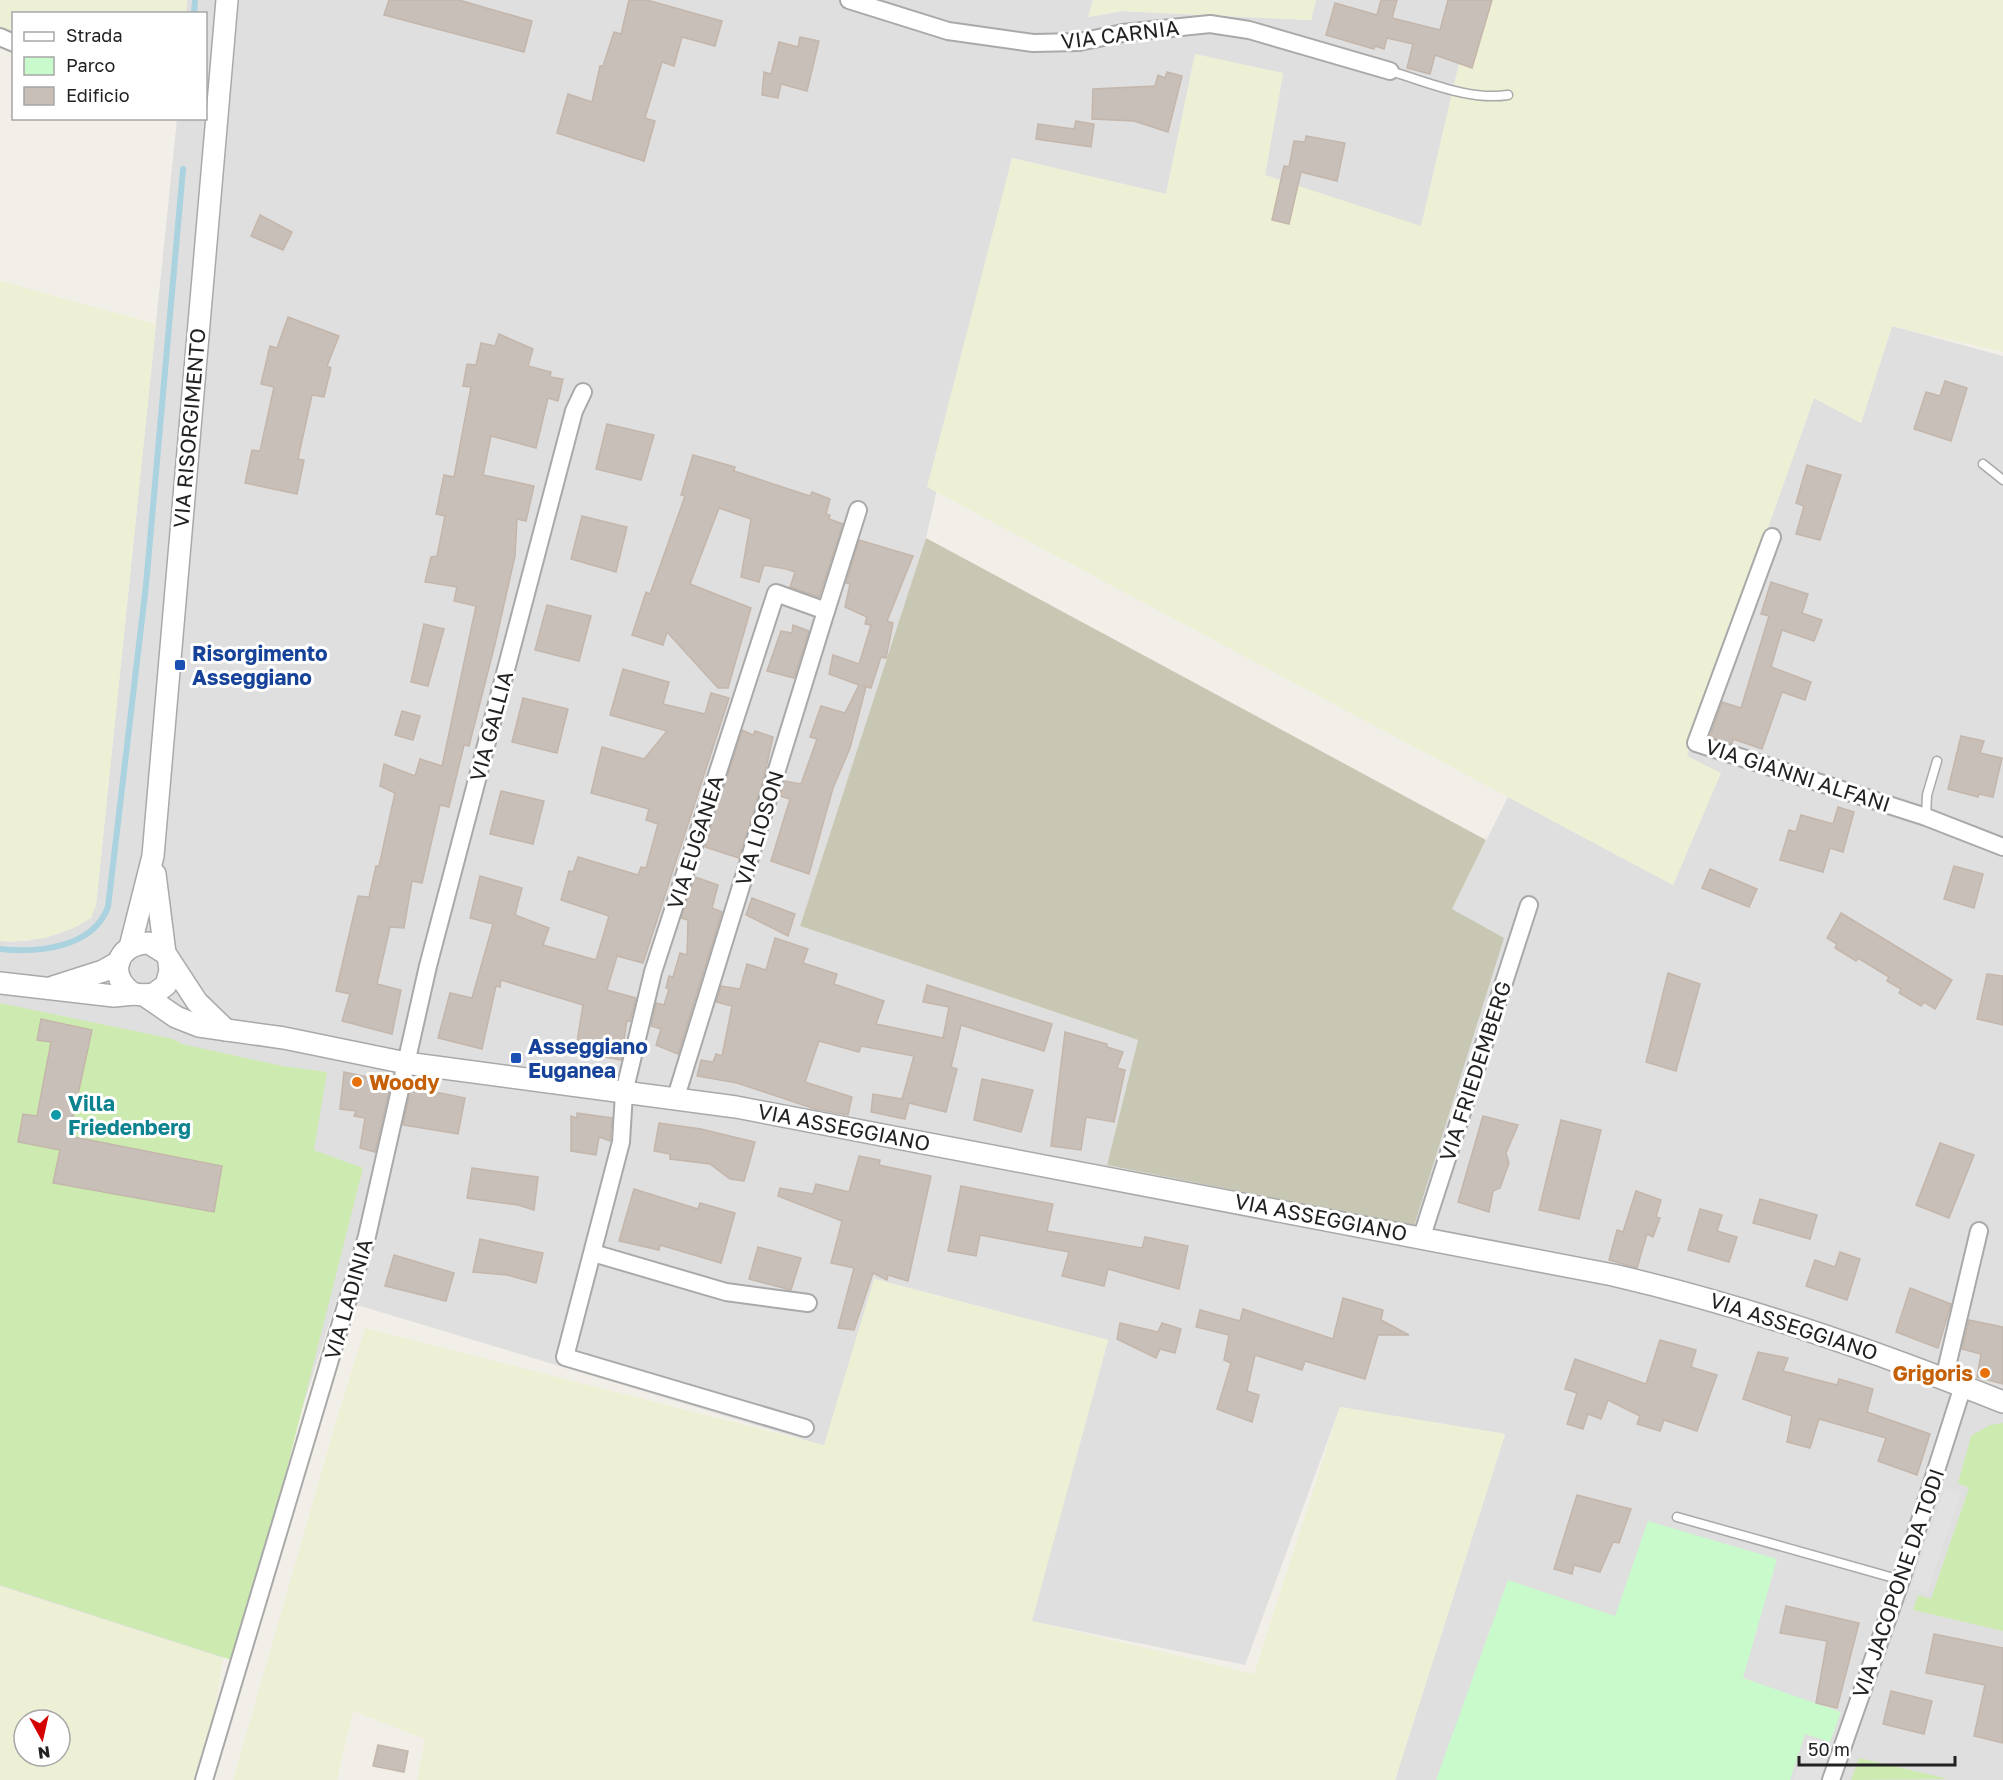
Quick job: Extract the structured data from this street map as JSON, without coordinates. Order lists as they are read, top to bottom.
{
  "streets": {
    "street": [
      "VIA CARNIA",
      "VIA RISORGIMENTO",
      "VIA GALLIA",
      "VIA GIANNI ALFANI",
      "VIA LIOSON",
      "VIA EUGANEA",
      "VIA FRIEDEMBERG",
      "VIA ASSEGGIANO",
      "VIA LADINIA",
      "VIA JACOPONE DA TODI"
    ]
  },
  "crossings": [
    ["VIA RISORGIMENTO", "VIA ASSEGGIANO"],
    ["VIA GALLIA", "VIA ASSEGGIANO"],
    ["VIA GALLIA", "VIA LADINIA"],
    ["VIA LIOSON", "VIA EUGANEA"],
    ["VIA LIOSON", "VIA ASSEGGIANO"],
    ["VIA EUGANEA", "VIA ASSEGGIANO"],
    ["VIA FRIEDEMBERG", "VIA ASSEGGIANO"],
    ["VIA ASSEGGIANO", "VIA LADINIA"],
    ["VIA ASSEGGIANO", "VIA JACOPONE DA TODI"]
  ],
  "places": {
    "transit": ["Risorgimento Asseggiano", "Asseggiano Euganea"],
    "other": ["Woody", "Villa Friedenberg", "Grigoris"]
  },
  "legend": ["Strada", "Parco", "Edificio"],
  "scale_bar": "50 m",
  "north": "bottom"
}
